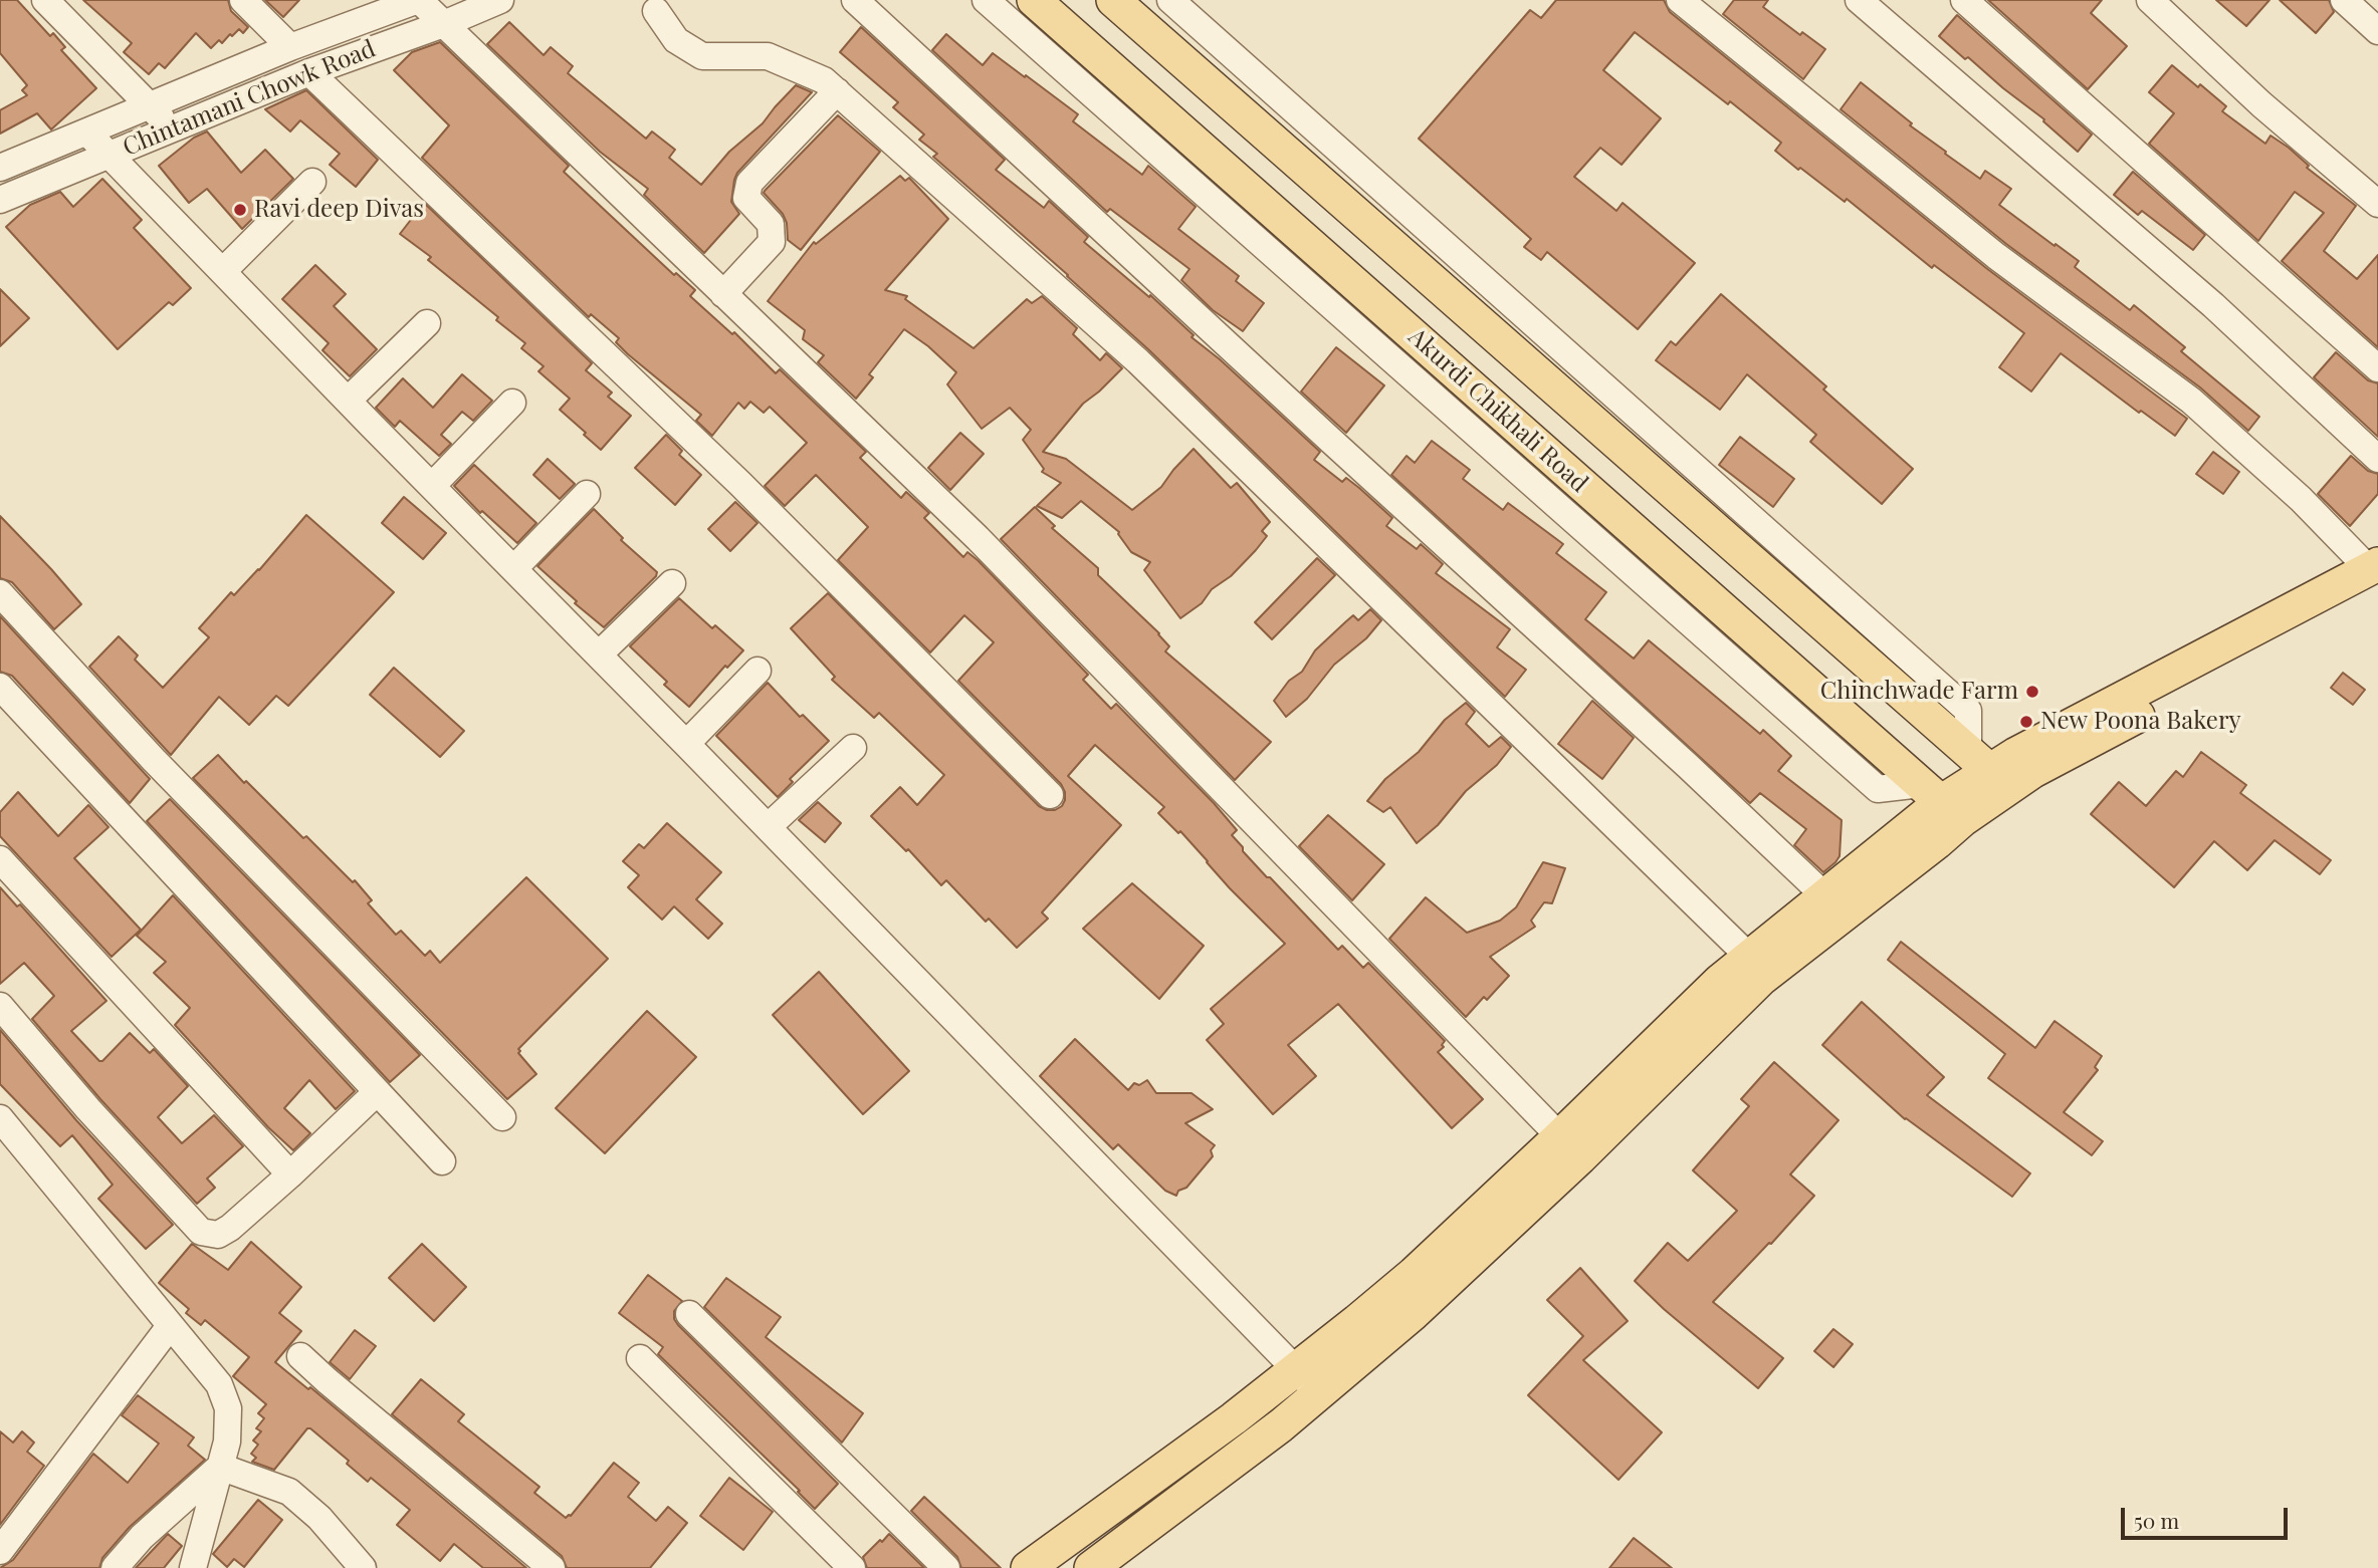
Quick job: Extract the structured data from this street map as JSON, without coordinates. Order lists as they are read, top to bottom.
{
  "streets": {
    "main road": ["Akurdi Chikhali Road"],
    "street": ["Chintamani Chowk Road"]
  },
  "places": ["Ravi deep Divas", "Chinchwade Farm", "New Poona Bakery"],
  "scale_bar": "50 m"
}
